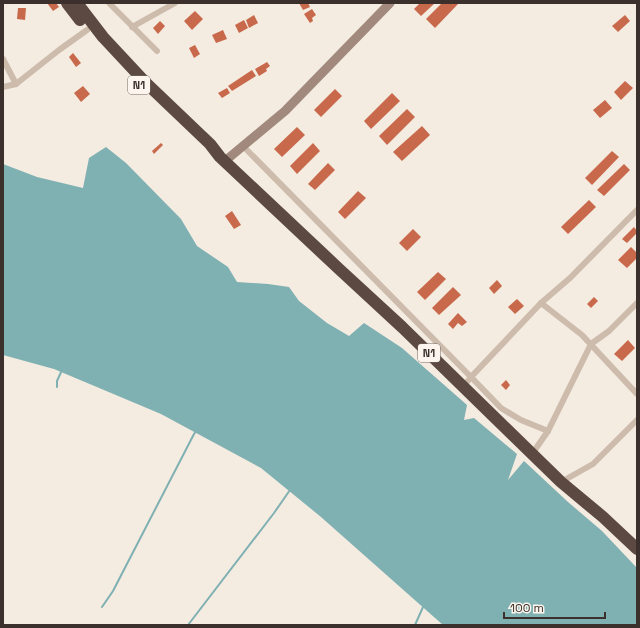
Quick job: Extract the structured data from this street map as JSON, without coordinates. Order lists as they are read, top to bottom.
{
  "streets": {
    "highway": ["N1"]
  },
  "scale_bar": "100 m"
}
